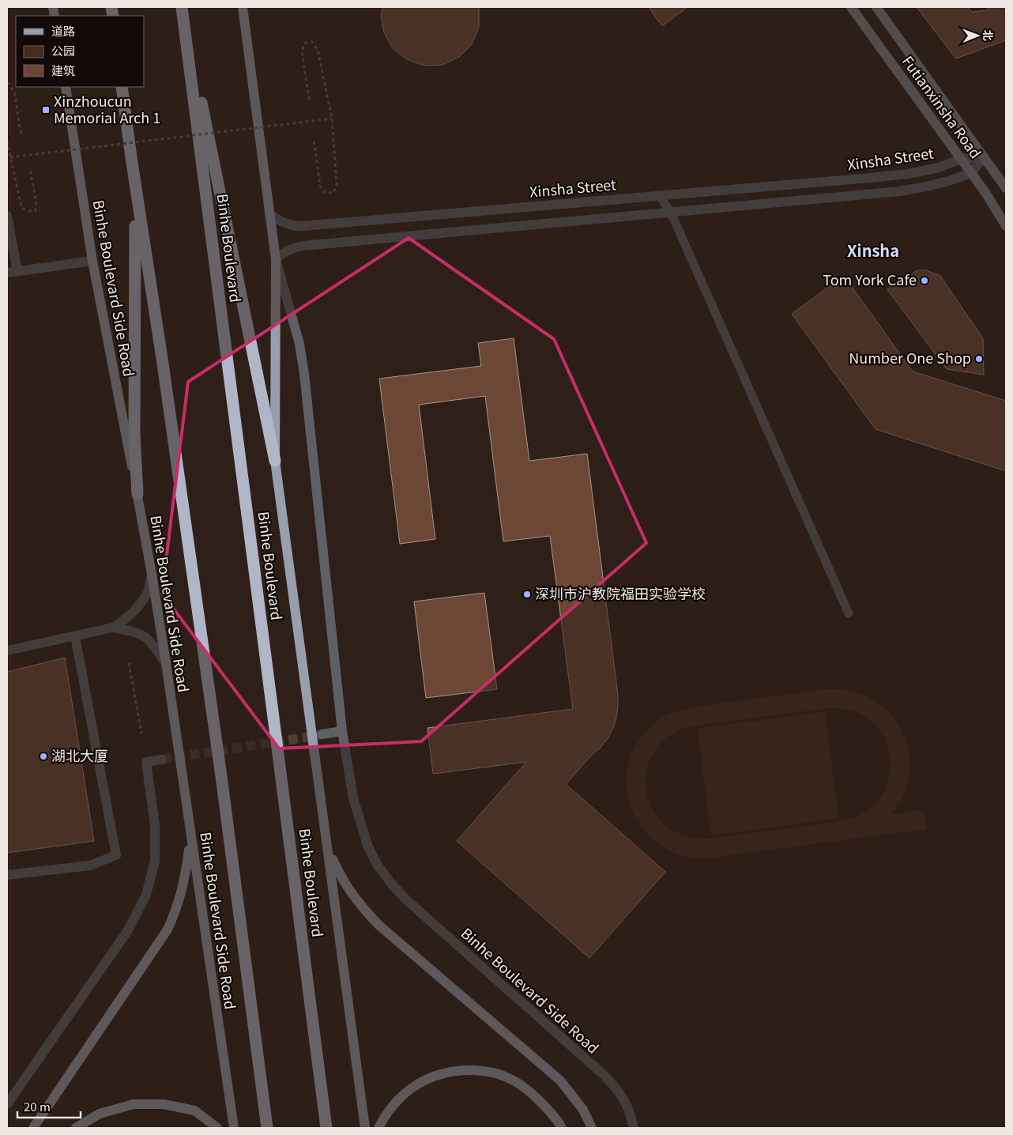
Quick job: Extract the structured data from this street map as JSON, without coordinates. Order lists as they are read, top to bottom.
{
  "streets": {
    "highway": ["Binhe Boulevard"],
    "main road": ["Binhe Boulevard Side Road"],
    "street": ["Futianxinsha Road", "Xinsha Street"]
  },
  "crossings": [
    ["Futianxinsha Road", "Xinsha Street"],
    ["Xinsha Street", "Binhe Boulevard Side Road"]
  ],
  "districts": ["Xinsha"],
  "places": {
    "transit": ["Xinzhoucun Memorial Arch 1"],
    "other": [
      "Tom York Cafe",
      "Number One Shop",
      "深圳市沪教院福田实验学校",
      "湖北大厦"
    ]
  },
  "legend": ["道路", "公园", "建筑"],
  "scale_bar": "20 m",
  "north": "right"
}
